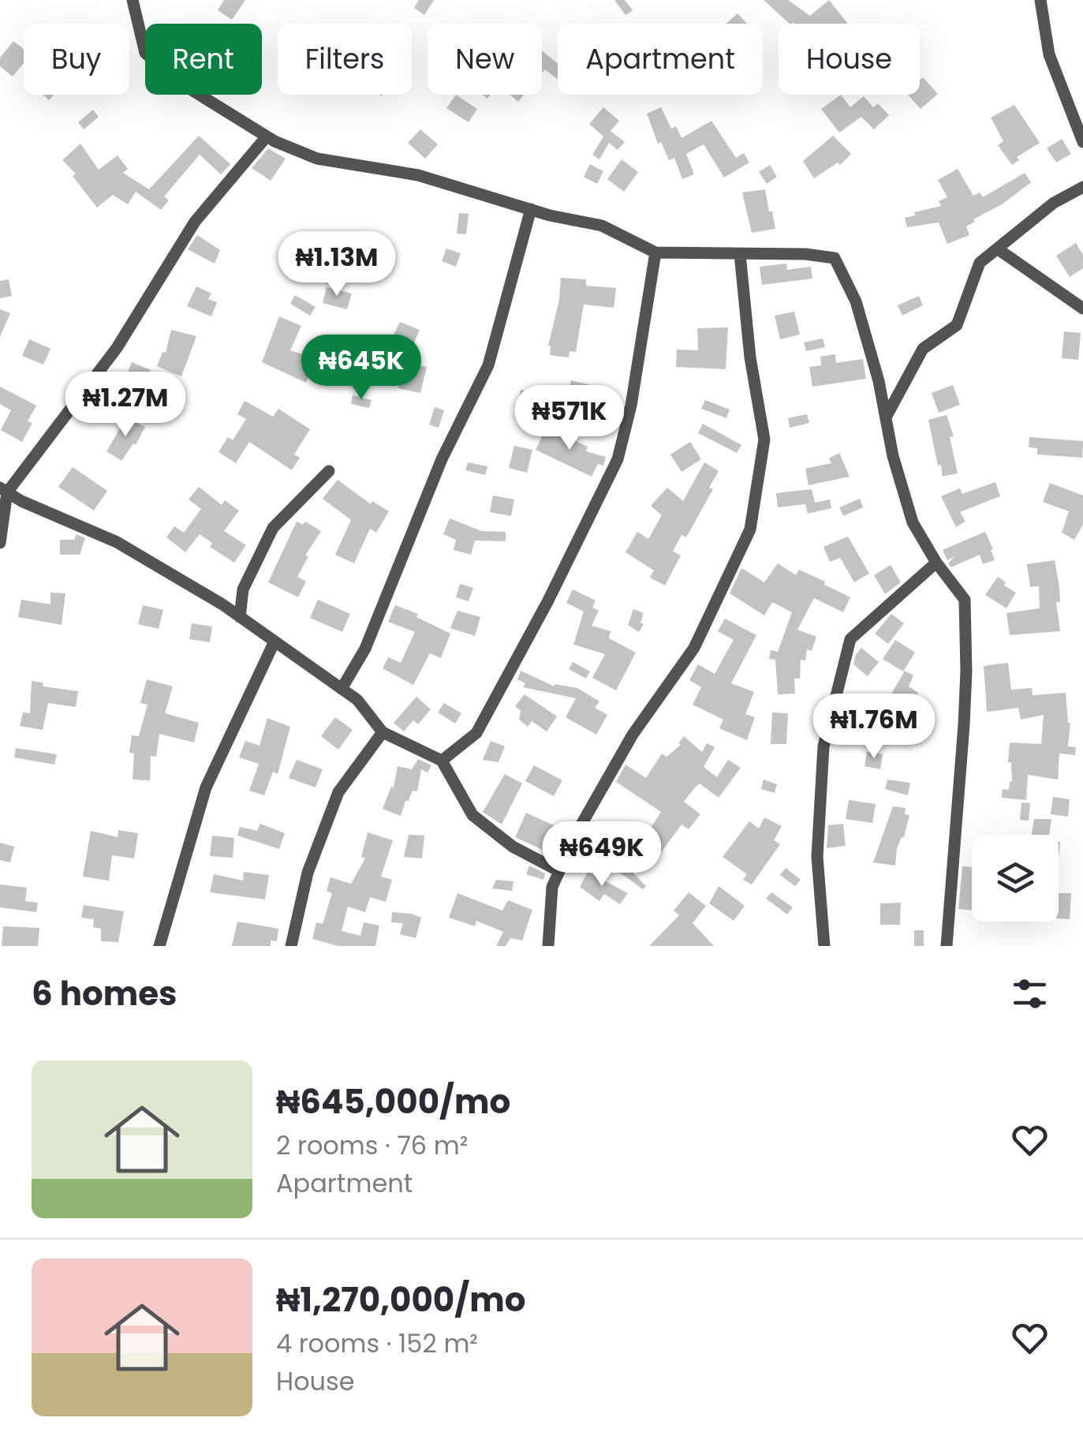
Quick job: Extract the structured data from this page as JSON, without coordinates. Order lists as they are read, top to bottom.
{
  "page": {
    "chip": [
      "Buy",
      "Rent",
      "Filters",
      "New",
      "Apartment",
      "House"
    ],
    "price": [
      "₦1.13M",
      "₦645K",
      "₦1.27M",
      "₦571K",
      "₦1.76M",
      "₦649K"
    ],
    "heading": "6 homes",
    "list": [
      {
        "name": "₦645,000/mo",
        "note": "2 rooms · 76 m² · Apartment"
      },
      {
        "name": "₦1,270,000/mo",
        "note": "4 rooms · 152 m² · House"
      }
    ]
  }
}
